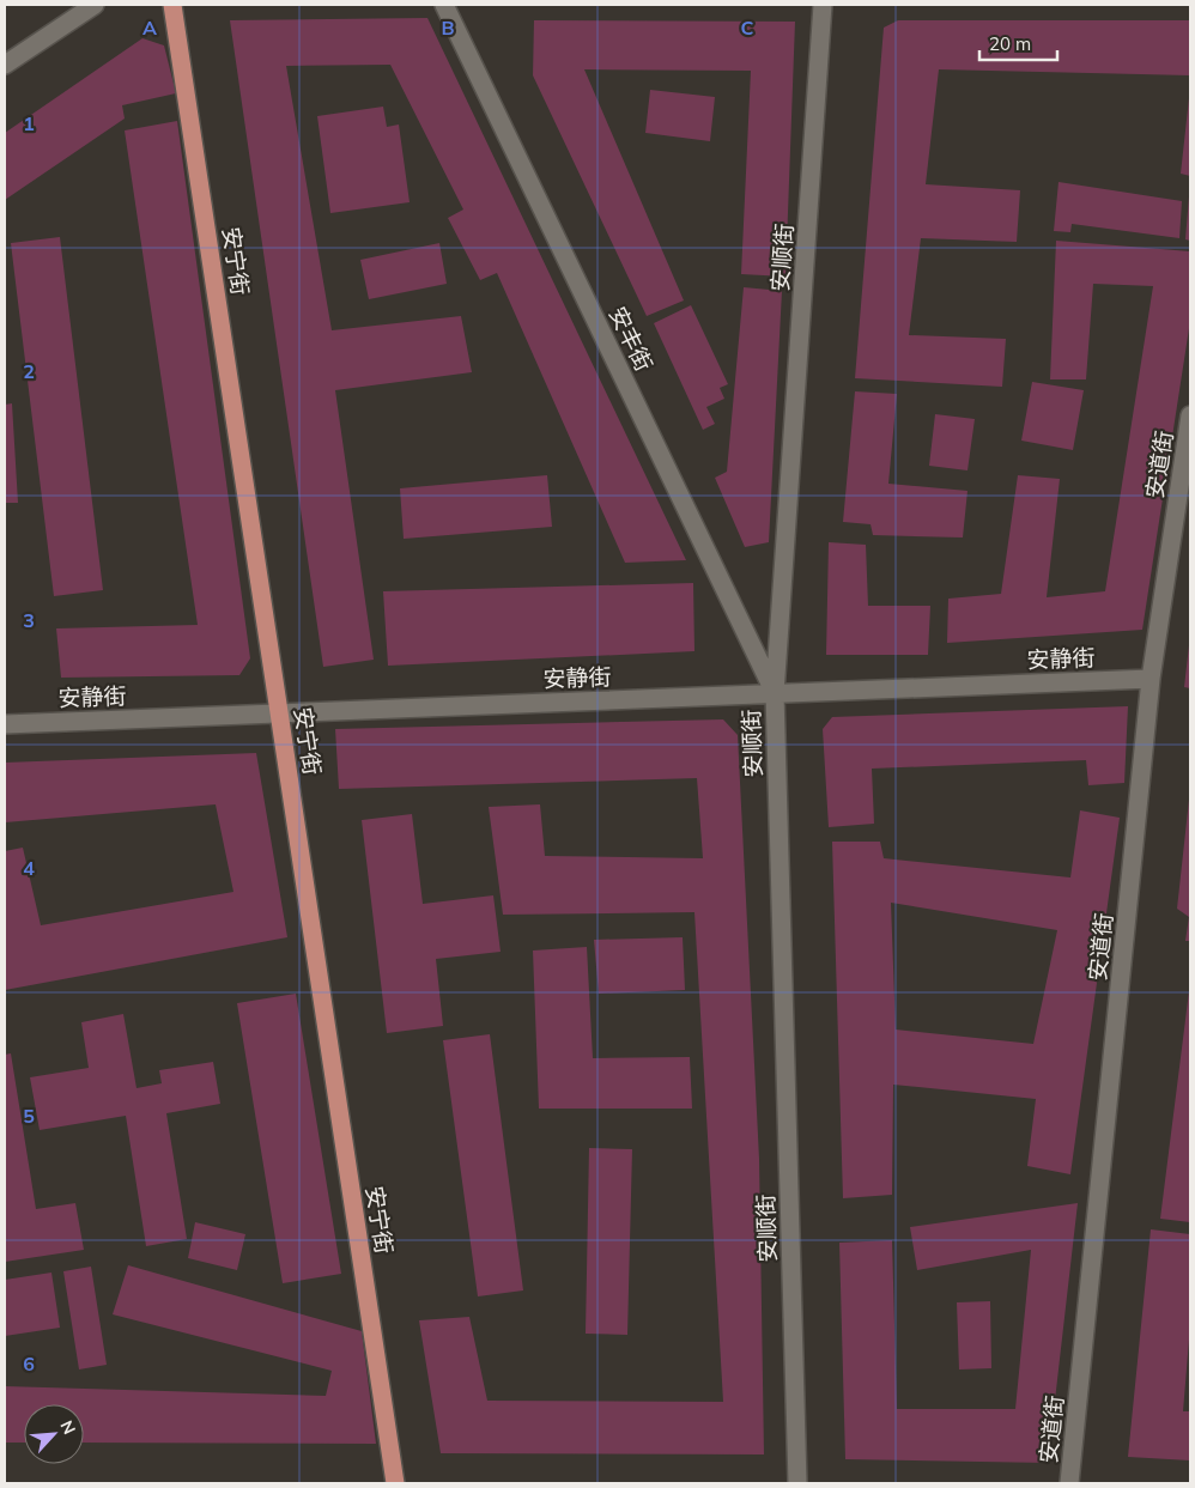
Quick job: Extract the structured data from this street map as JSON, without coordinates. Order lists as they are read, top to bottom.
{
  "streets": {
    "main road": ["安宁街"],
    "street": [
      "安顺街",
      "安丰街",
      "安道街",
      "安静街"
    ]
  },
  "crossings": [
    ["安顺街", "安丰街"],
    ["安顺街", "安静街"],
    ["安宁街", "安静街"],
    ["安丰街", "安静街"],
    ["安道街", "安静街"]
  ],
  "scale_bar": "20 m",
  "north": "top right",
  "grid": {
    "columns": ["A", "B", "C"],
    "rows": [
      "1",
      "2",
      "3",
      "4",
      "5",
      "6"
    ]
  }
}
